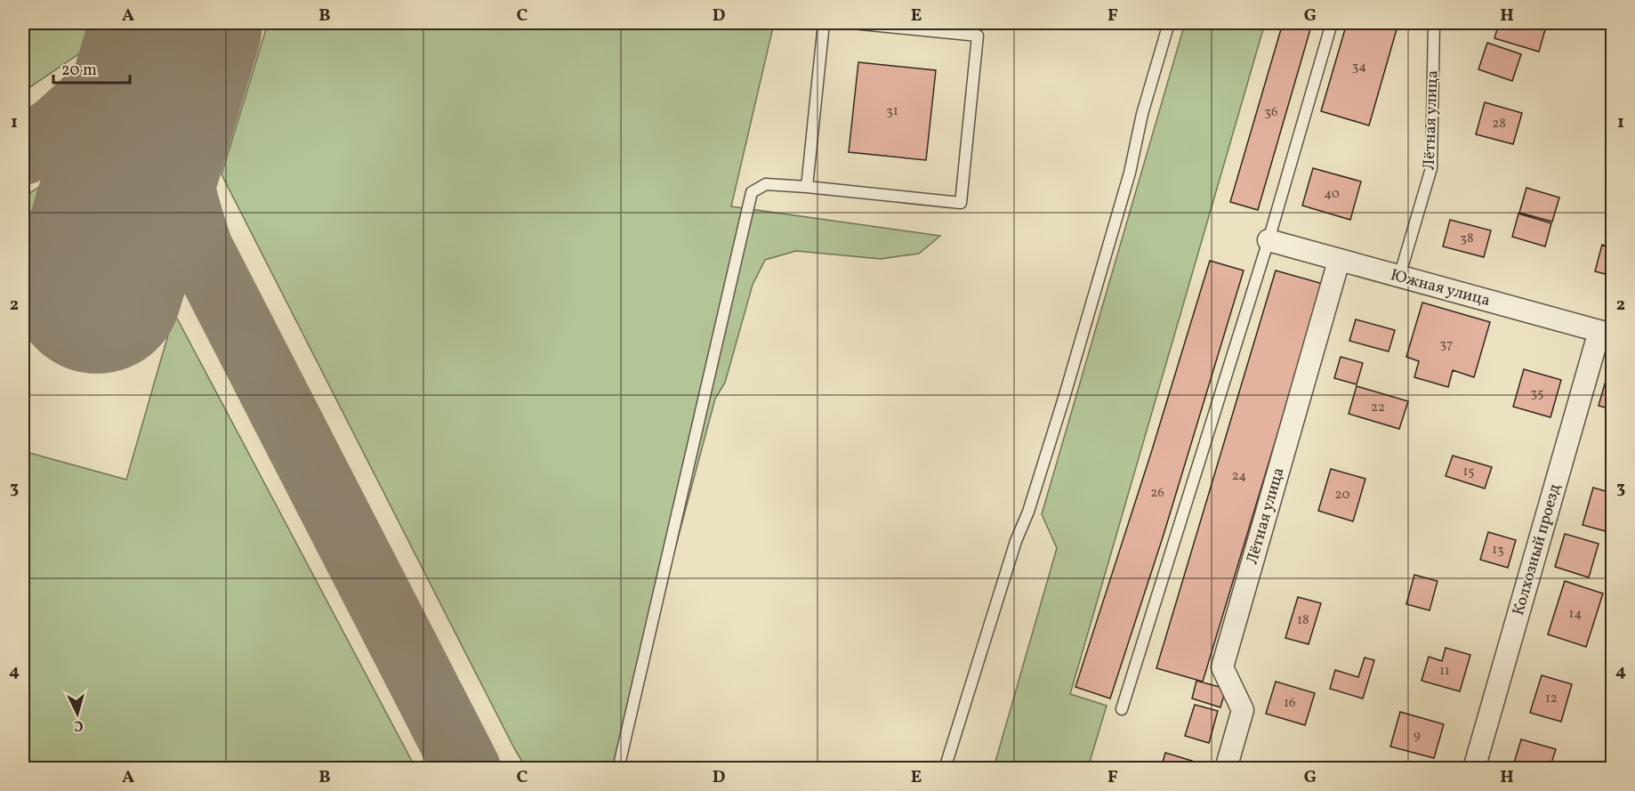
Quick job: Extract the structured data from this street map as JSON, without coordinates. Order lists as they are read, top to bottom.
{
  "streets": {
    "street": ["Лётная улица", "Южная улица", "Колхозный проезд"]
  },
  "crossings": [
    ["Лётная улица", "Южная улица"],
    ["Южная улица", "Колхозный проезд"]
  ],
  "house_numbers": [
    "34",
    "31",
    "36",
    "28",
    "40",
    "38",
    "37",
    "35",
    "22",
    "15",
    "24",
    "26",
    "20",
    "13",
    "14",
    "18",
    "11",
    "12",
    "16",
    "9"
  ],
  "scale_bar": "20 m",
  "north": "bottom",
  "grid": {
    "columns": [
      "A",
      "B",
      "C",
      "D",
      "E",
      "F",
      "G",
      "H"
    ],
    "rows": [
      "1",
      "2",
      "3",
      "4"
    ]
  }
}
